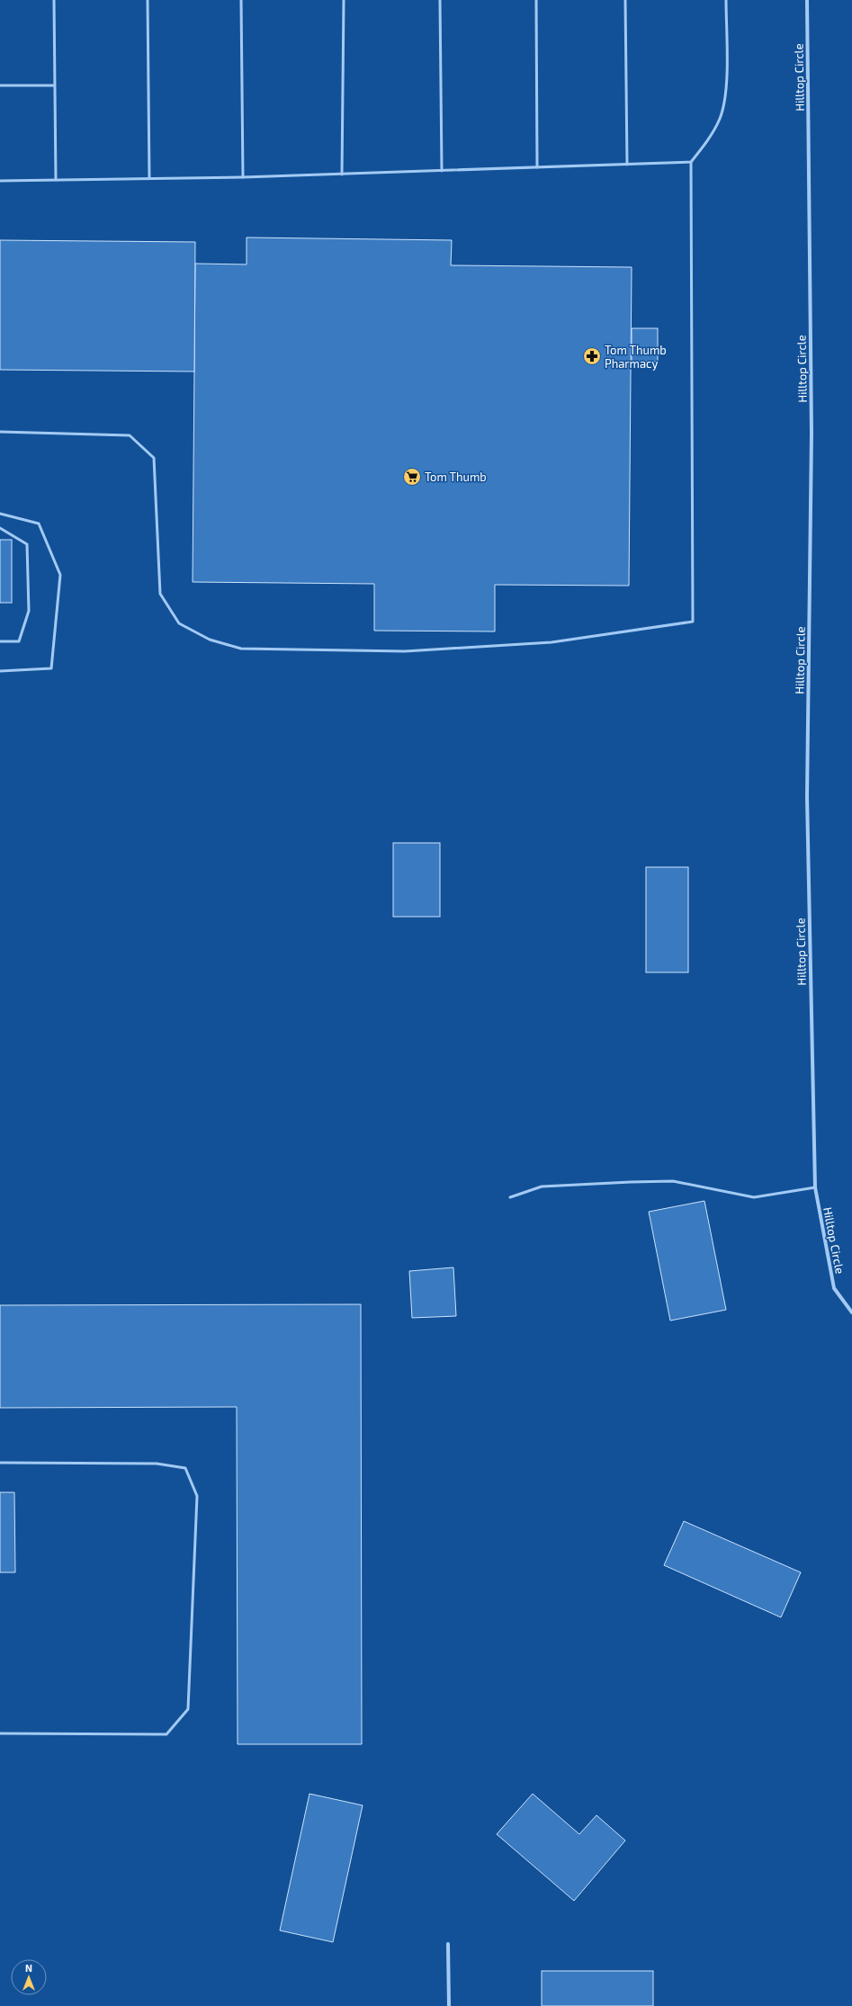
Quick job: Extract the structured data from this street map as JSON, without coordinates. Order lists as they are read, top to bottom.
{
  "streets": {
    "street": ["Hilltop Circle"]
  },
  "places": {
    "pharmacy": ["Tom Thumb Pharmacy"],
    "supermarket": ["Tom Thumb"]
  },
  "north": "top"
}
